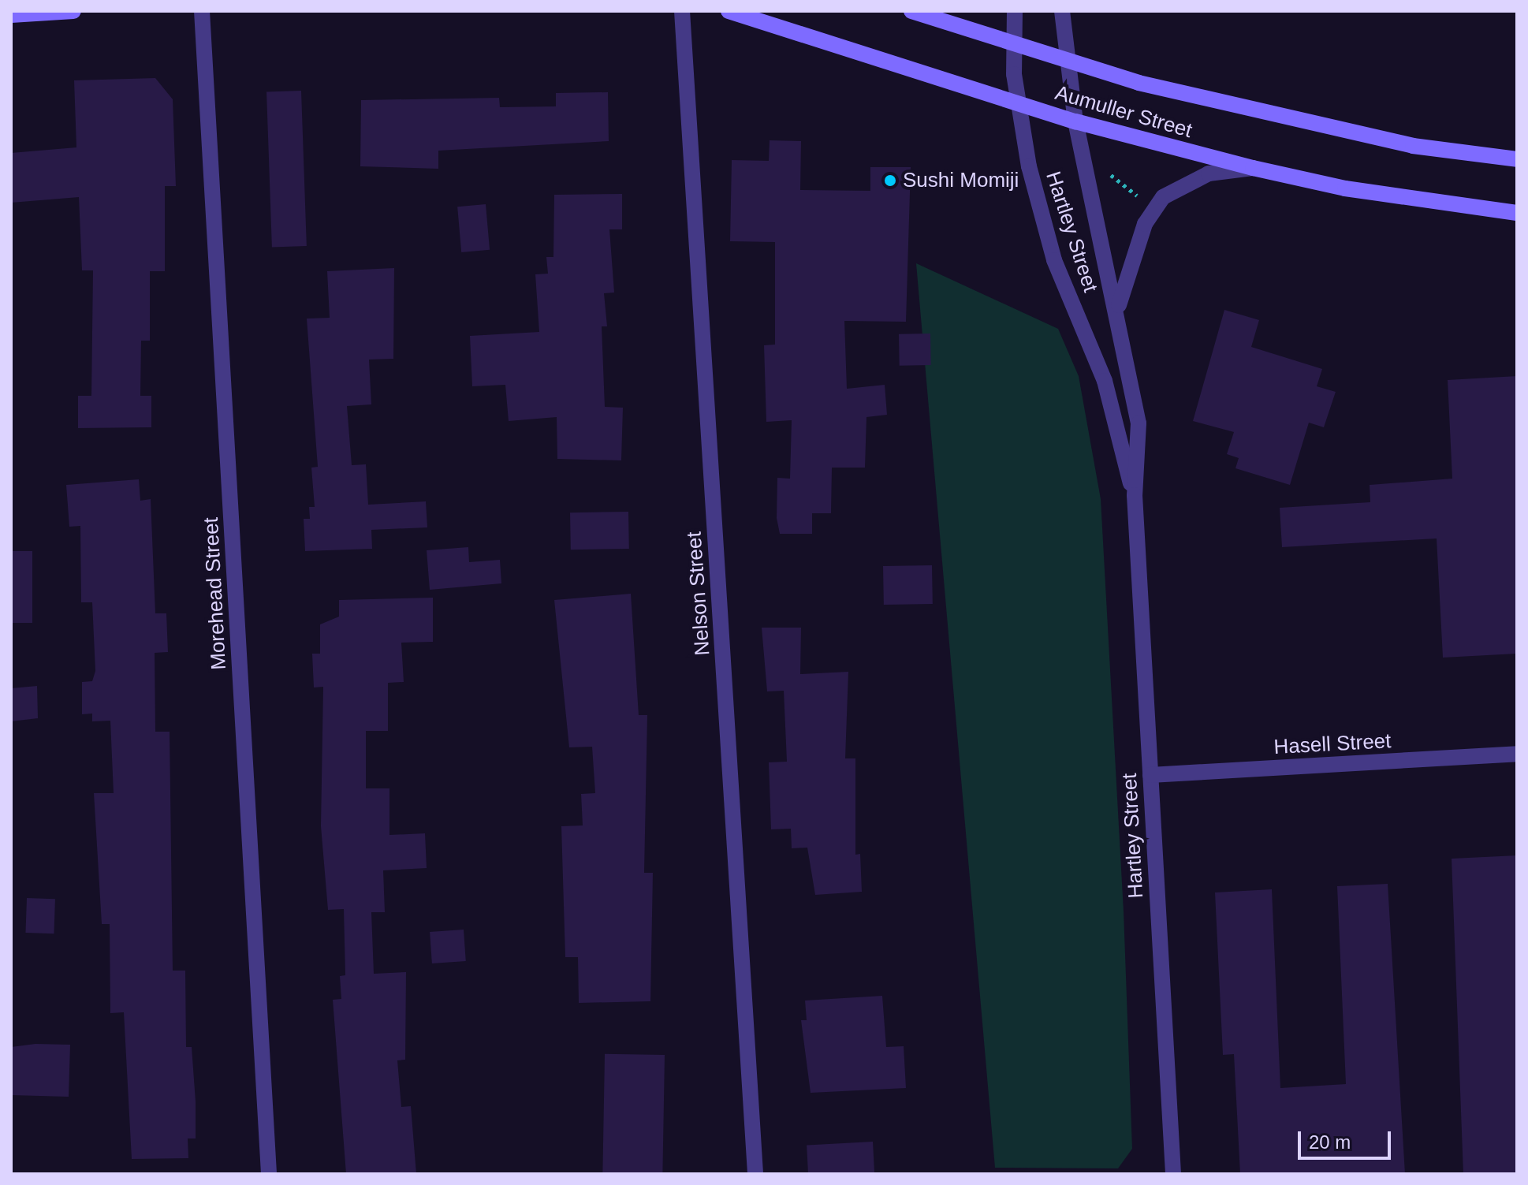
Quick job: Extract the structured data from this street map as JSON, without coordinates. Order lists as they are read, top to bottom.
{
  "streets": {
    "main road": ["Aumuller Street"],
    "street": [
      "Hartley Street",
      "Morehead Street",
      "Nelson Street",
      "Hasell Street"
    ]
  },
  "crossings": [
    ["Aumuller Street", "Hartley Street"],
    ["Hartley Street", "Hasell Street"]
  ],
  "places": ["Sushi Momiji"],
  "scale_bar": "20 m"
}
